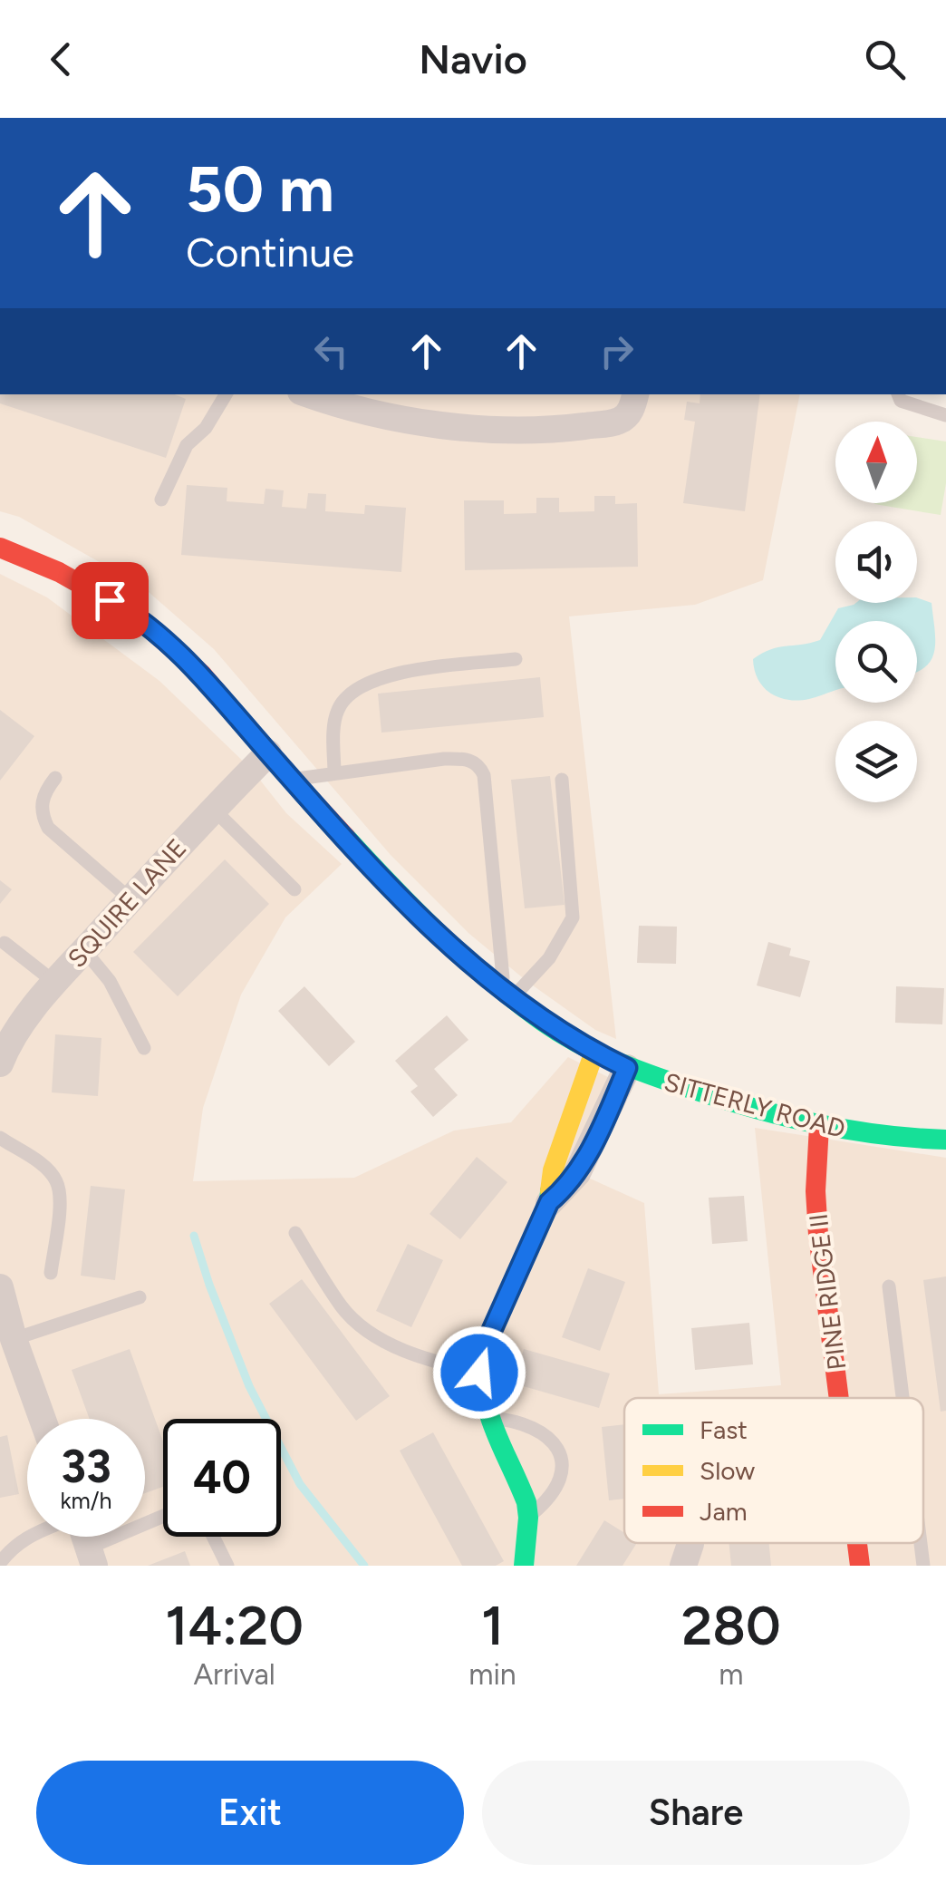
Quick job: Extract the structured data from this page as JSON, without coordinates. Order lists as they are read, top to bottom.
{
  "streets": {
    "street": ["SQUIRE LANE", "SITTERLY ROAD", "PINE RIDGE II"]
  },
  "crossings": [
    ["SQUIRE LANE", "SITTERLY ROAD"],
    ["SITTERLY ROAD", "PINE RIDGE II"]
  ],
  "legend": ["Fast", "Slow", "Jam"],
  "north": "top",
  "page": {
    "header": "Navio",
    "turn": ["50 m", "Continue"],
    "speed": "33 km/h",
    "limit": "40",
    "eta": [
      "14:20",
      "Arrival",
      "1",
      "min",
      "280",
      "m"
    ],
    "buttons": ["Exit", "Share"]
  }
}
